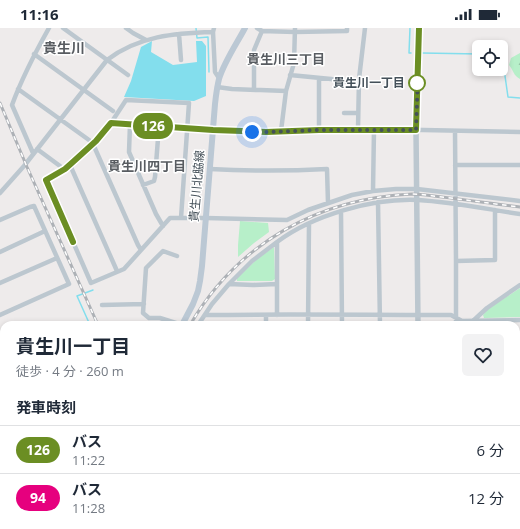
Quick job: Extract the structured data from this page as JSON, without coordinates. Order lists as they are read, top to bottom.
{
  "streets": {
    "main road": ["貴生川北脇線"]
  },
  "districts": ["貴生川", "貴生川三丁目", "貴生川四丁目"],
  "places": ["貴生川一丁目"],
  "lines": ["bus line 126"],
  "page": {
    "status": "11:16",
    "on_map": "126",
    "heading": [
      ["貴生川一丁目", "徒歩 · 4 分 · 260 m"],
      "発車時刻"
    ],
    "list": [
      {
        "mark": "126",
        "name": "バス",
        "note": "11:22",
        "value": "6 分"
      },
      {
        "mark": "94",
        "name": "バス",
        "note": "11:28",
        "value": "12 分"
      }
    ]
  }
}
